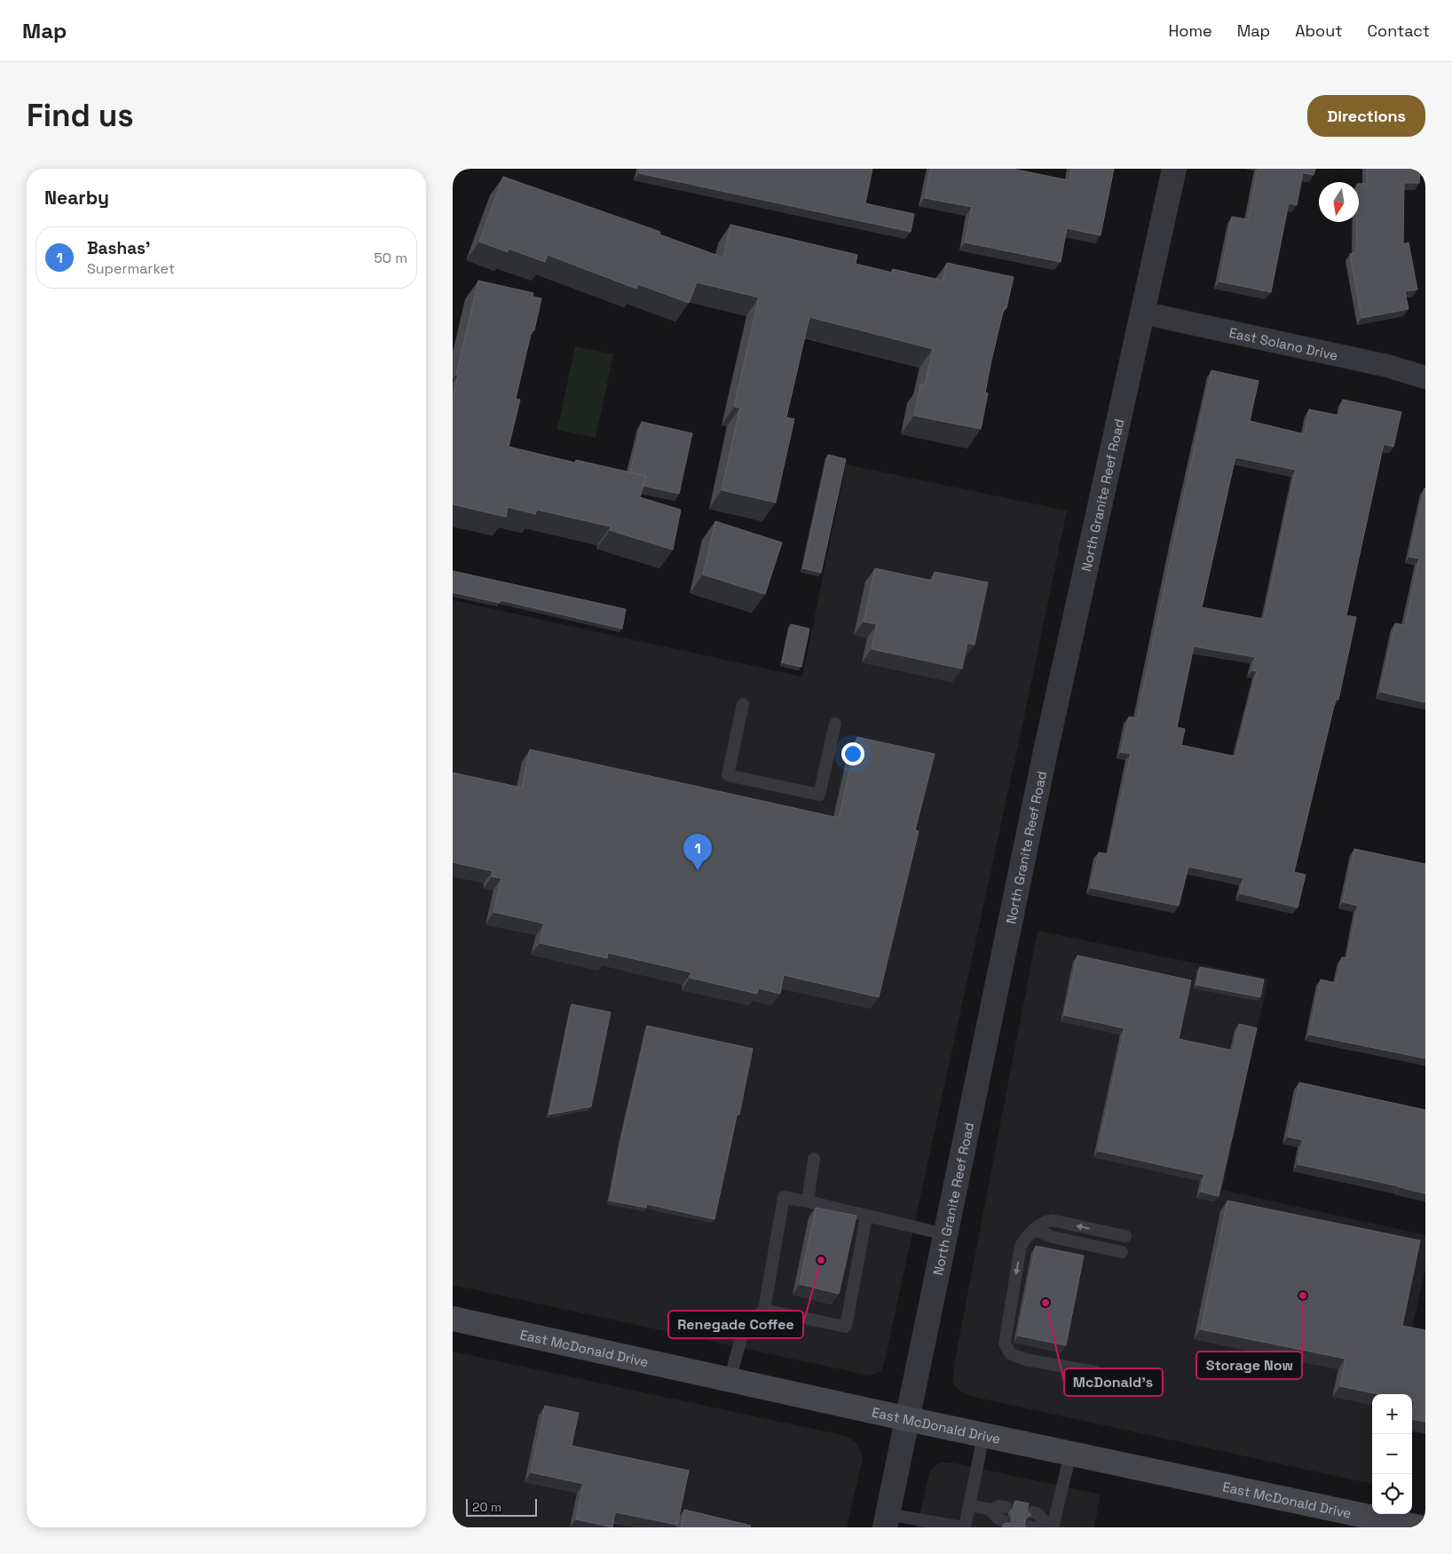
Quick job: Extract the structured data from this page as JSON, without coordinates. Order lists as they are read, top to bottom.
{
  "streets": {
    "main road": ["East McDonald Drive"],
    "street": ["East Solano Drive", "North Granite Reef Road"]
  },
  "crossings": [
    ["East Solano Drive", "North Granite Reef Road"],
    ["North Granite Reef Road", "East McDonald Drive"]
  ],
  "places": ["Renegade Coffee", "Storage Now", "McDonald's"],
  "scale_bar": "20 m",
  "north": "bottom",
  "page": {
    "header": "Map",
    "nav": [
      "Home",
      "Map",
      "About",
      "Contact"
    ],
    "buttons": "Directions",
    "title": "Find us",
    "heading": "Nearby",
    "list": [
      {
        "mark": "1",
        "name": "Bashas'",
        "note": "Supermarket",
        "value": "50 m"
      }
    ],
    "pins": "1",
    "map_buttons": ["+", "−"],
    "scale": "20 m"
  }
}
